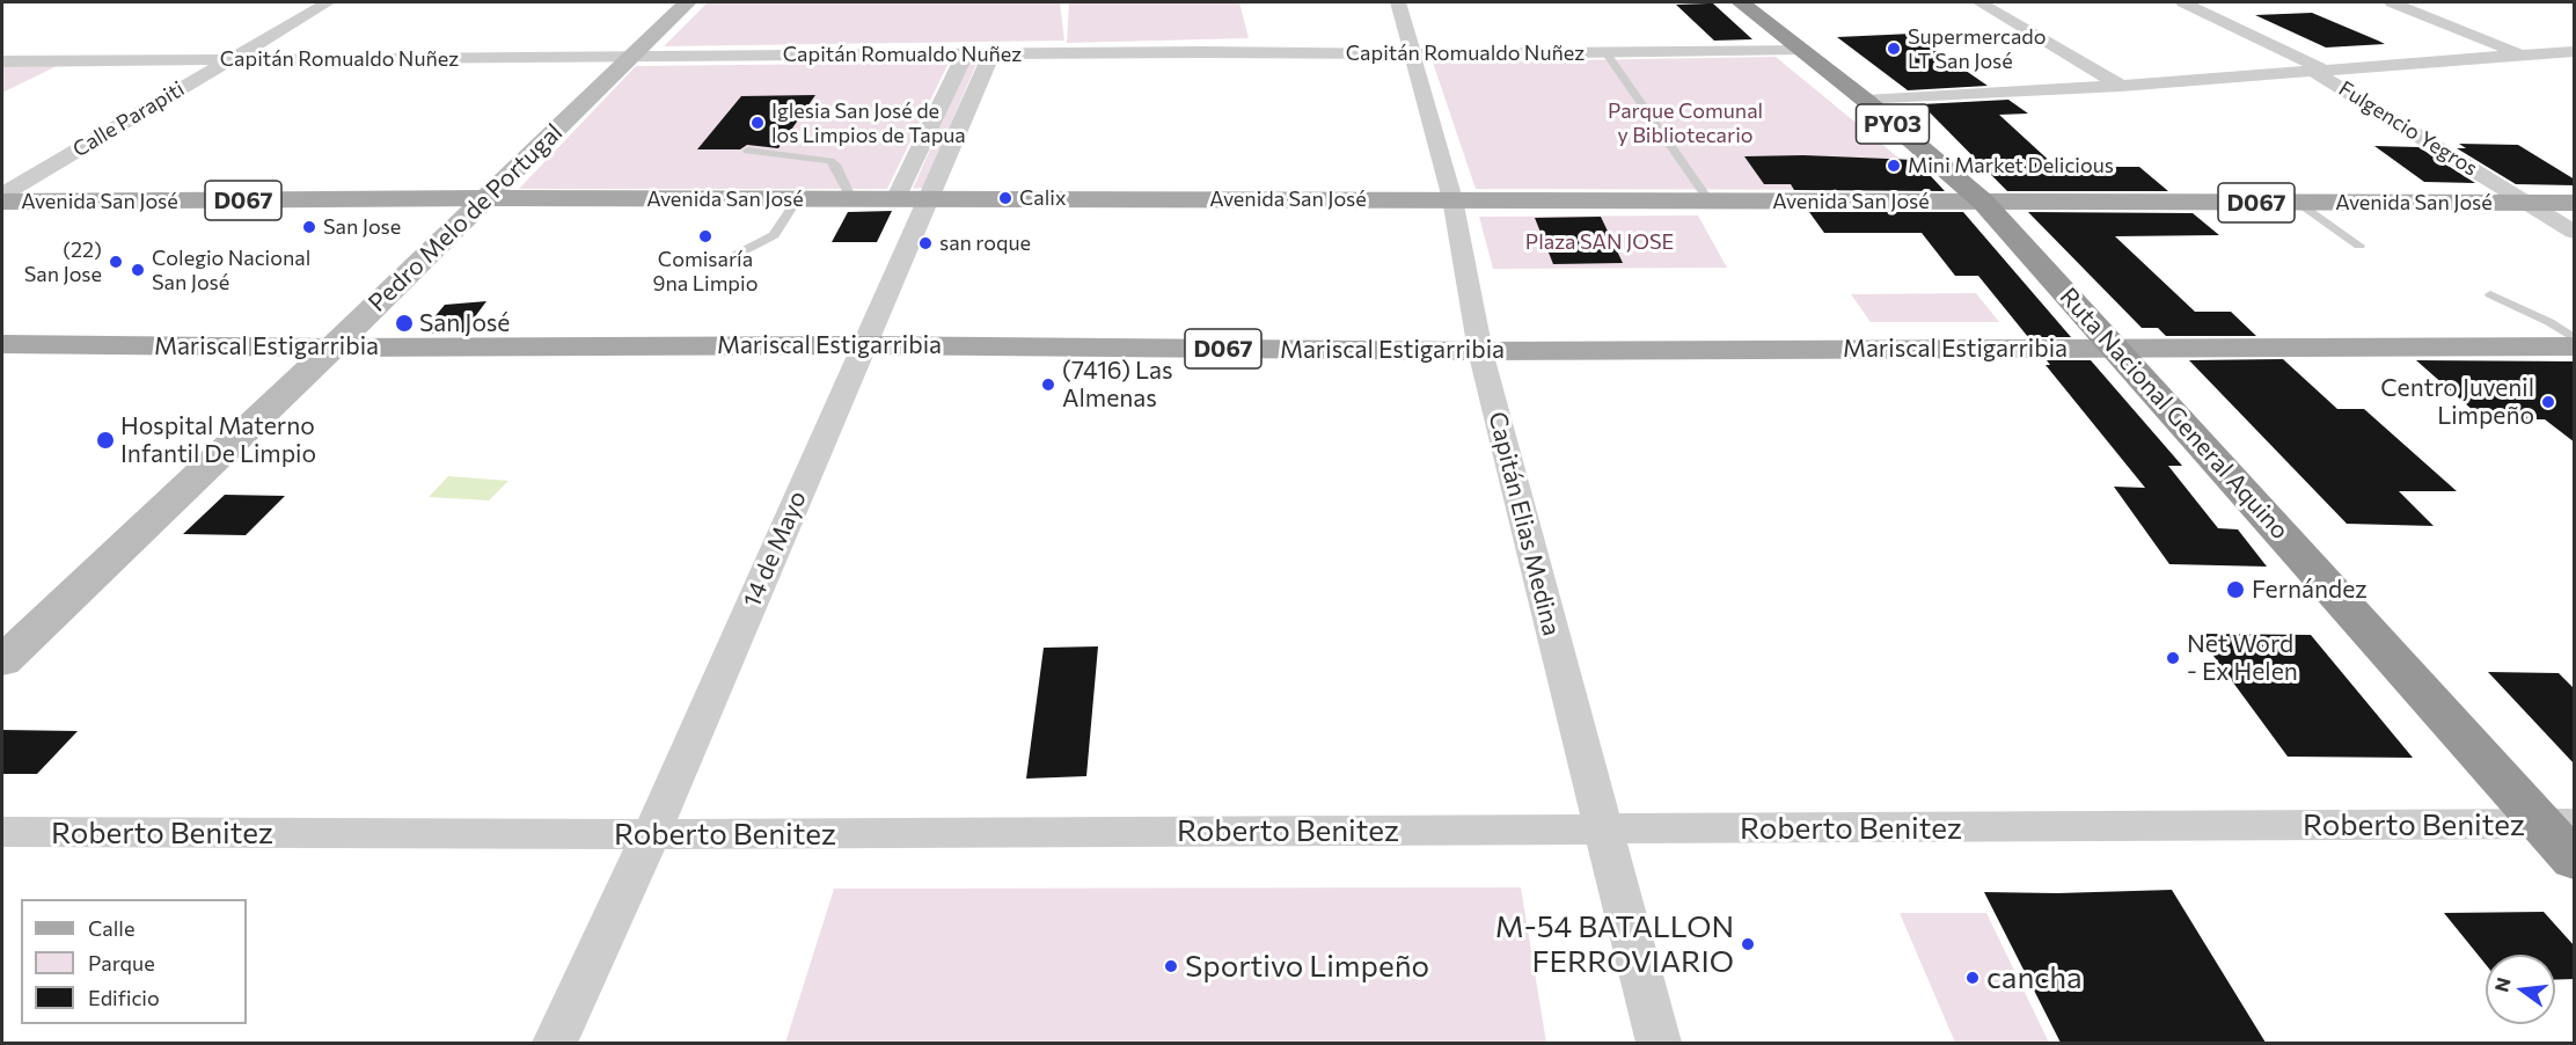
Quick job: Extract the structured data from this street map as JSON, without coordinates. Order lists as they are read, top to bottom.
{
  "streets": {
    "highway": ["PY03", "Ruta Nacional General Aquino"],
    "main road": ["Avenida San José", "D067", "Mariscal Estigarribia"],
    "street": [
      "Capitán Romualdo Nuñez",
      "Calle Parapiti",
      "Fulgencio Yegros",
      "Pedro Melo de Portugal",
      "Capitán Elias Medina",
      "14 de Mayo",
      "Roberto Benitez"
    ]
  },
  "crossings": [
    ["Capitán Romualdo Nuñez", "Calle Parapiti"],
    ["Capitán Romualdo Nuñez", "Pedro Melo de Portugal"],
    ["Capitán Romualdo Nuñez", "Ruta Nacional General Aquino"],
    ["Capitán Romualdo Nuñez", "Capitán Elias Medina"],
    ["Capitán Romualdo Nuñez", "14 de Mayo"],
    ["Fulgencio Yegros", "Avenida San José"],
    ["Avenida San José", "Pedro Melo de Portugal"],
    ["Avenida San José", "Ruta Nacional General Aquino"],
    ["Avenida San José", "Capitán Elias Medina"],
    ["Avenida San José", "14 de Mayo"],
    ["Pedro Melo de Portugal", "Mariscal Estigarribia"],
    ["Mariscal Estigarribia", "Ruta Nacional General Aquino"],
    ["Mariscal Estigarribia", "Capitán Elias Medina"],
    ["Mariscal Estigarribia", "14 de Mayo"],
    ["Ruta Nacional General Aquino", "Roberto Benitez"],
    ["Capitán Elias Medina", "Roberto Benitez"],
    ["14 de Mayo", "Roberto Benitez"]
  ],
  "parks": ["Parque Comunal y Bibliotecario", "Plaza SAN JOSE"],
  "places": [
    "Supermercado LT San José",
    "Iglesia San José de los Limpios de Tapua",
    "Mini Market Delicious",
    "Calix",
    "San Jose",
    "Comisaría 9na Limpio",
    "san roque",
    "(22) San Jose",
    "Colegio Nacional San José",
    "San José",
    "(7416) Las Almenas",
    "Centro Juvenil Limpeño",
    "Hospital Materno Infantil De Limpio",
    "Fernández",
    "Net Word - Ex Helen",
    "M-54 BATALLON FERROVIARIO",
    "Sportivo Limpeño",
    "cancha"
  ],
  "legend": ["Calle", "Parque", "Edificio"],
  "north": "left"
}
